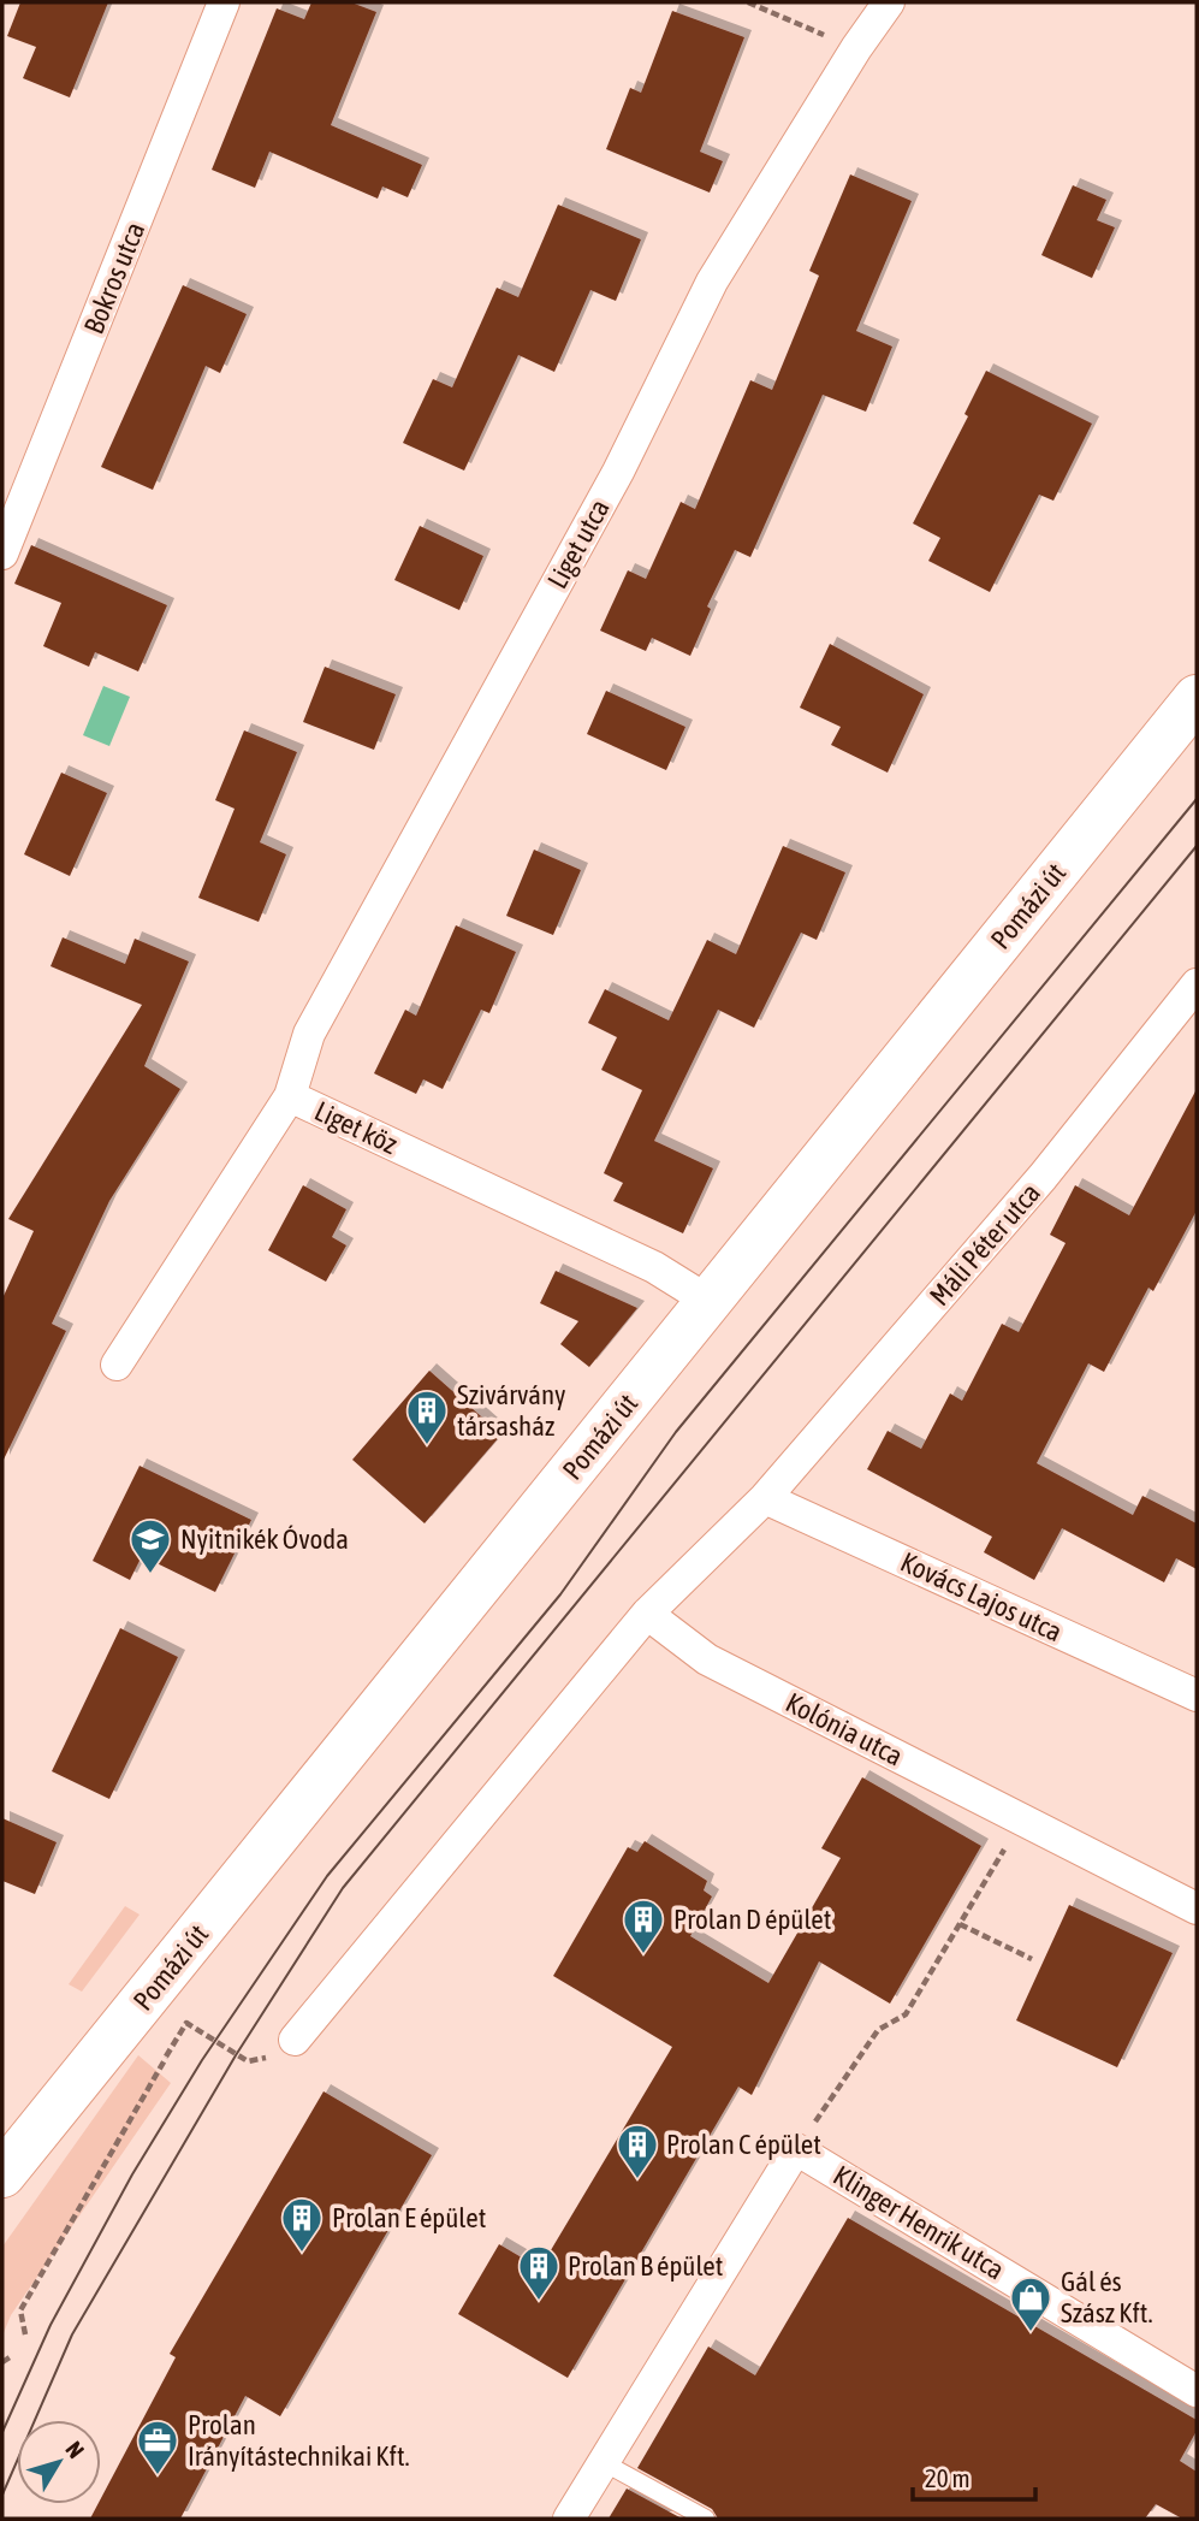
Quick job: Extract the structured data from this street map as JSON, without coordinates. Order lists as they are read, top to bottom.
{
  "streets": {
    "main road": ["Pomázi út"],
    "street": [
      "Bokros utca",
      "Liget utca",
      "Liget köz",
      "Máli Péter utca",
      "Kovács Lajos utca",
      "Kolónia utca",
      "Klinger Henrik utca"
    ]
  },
  "crossings": [
    ["Liget utca", "Liget köz"],
    ["Pomázi út", "Liget köz"],
    ["Máli Péter utca", "Kovács Lajos utca"]
  ],
  "places": {
    "building": [
      "Szivárvány társasház",
      "Prolan D épület",
      "Prolan C épület",
      "Prolan E épület",
      "Prolan B épület"
    ],
    "school or university": ["Nyitnikék Óvoda"],
    "shop": ["Gál és Szász Kft."],
    "office": ["Prolan Irányítástechnikai Kft."]
  },
  "scale_bar": "20 m",
  "north": "top right"
}
